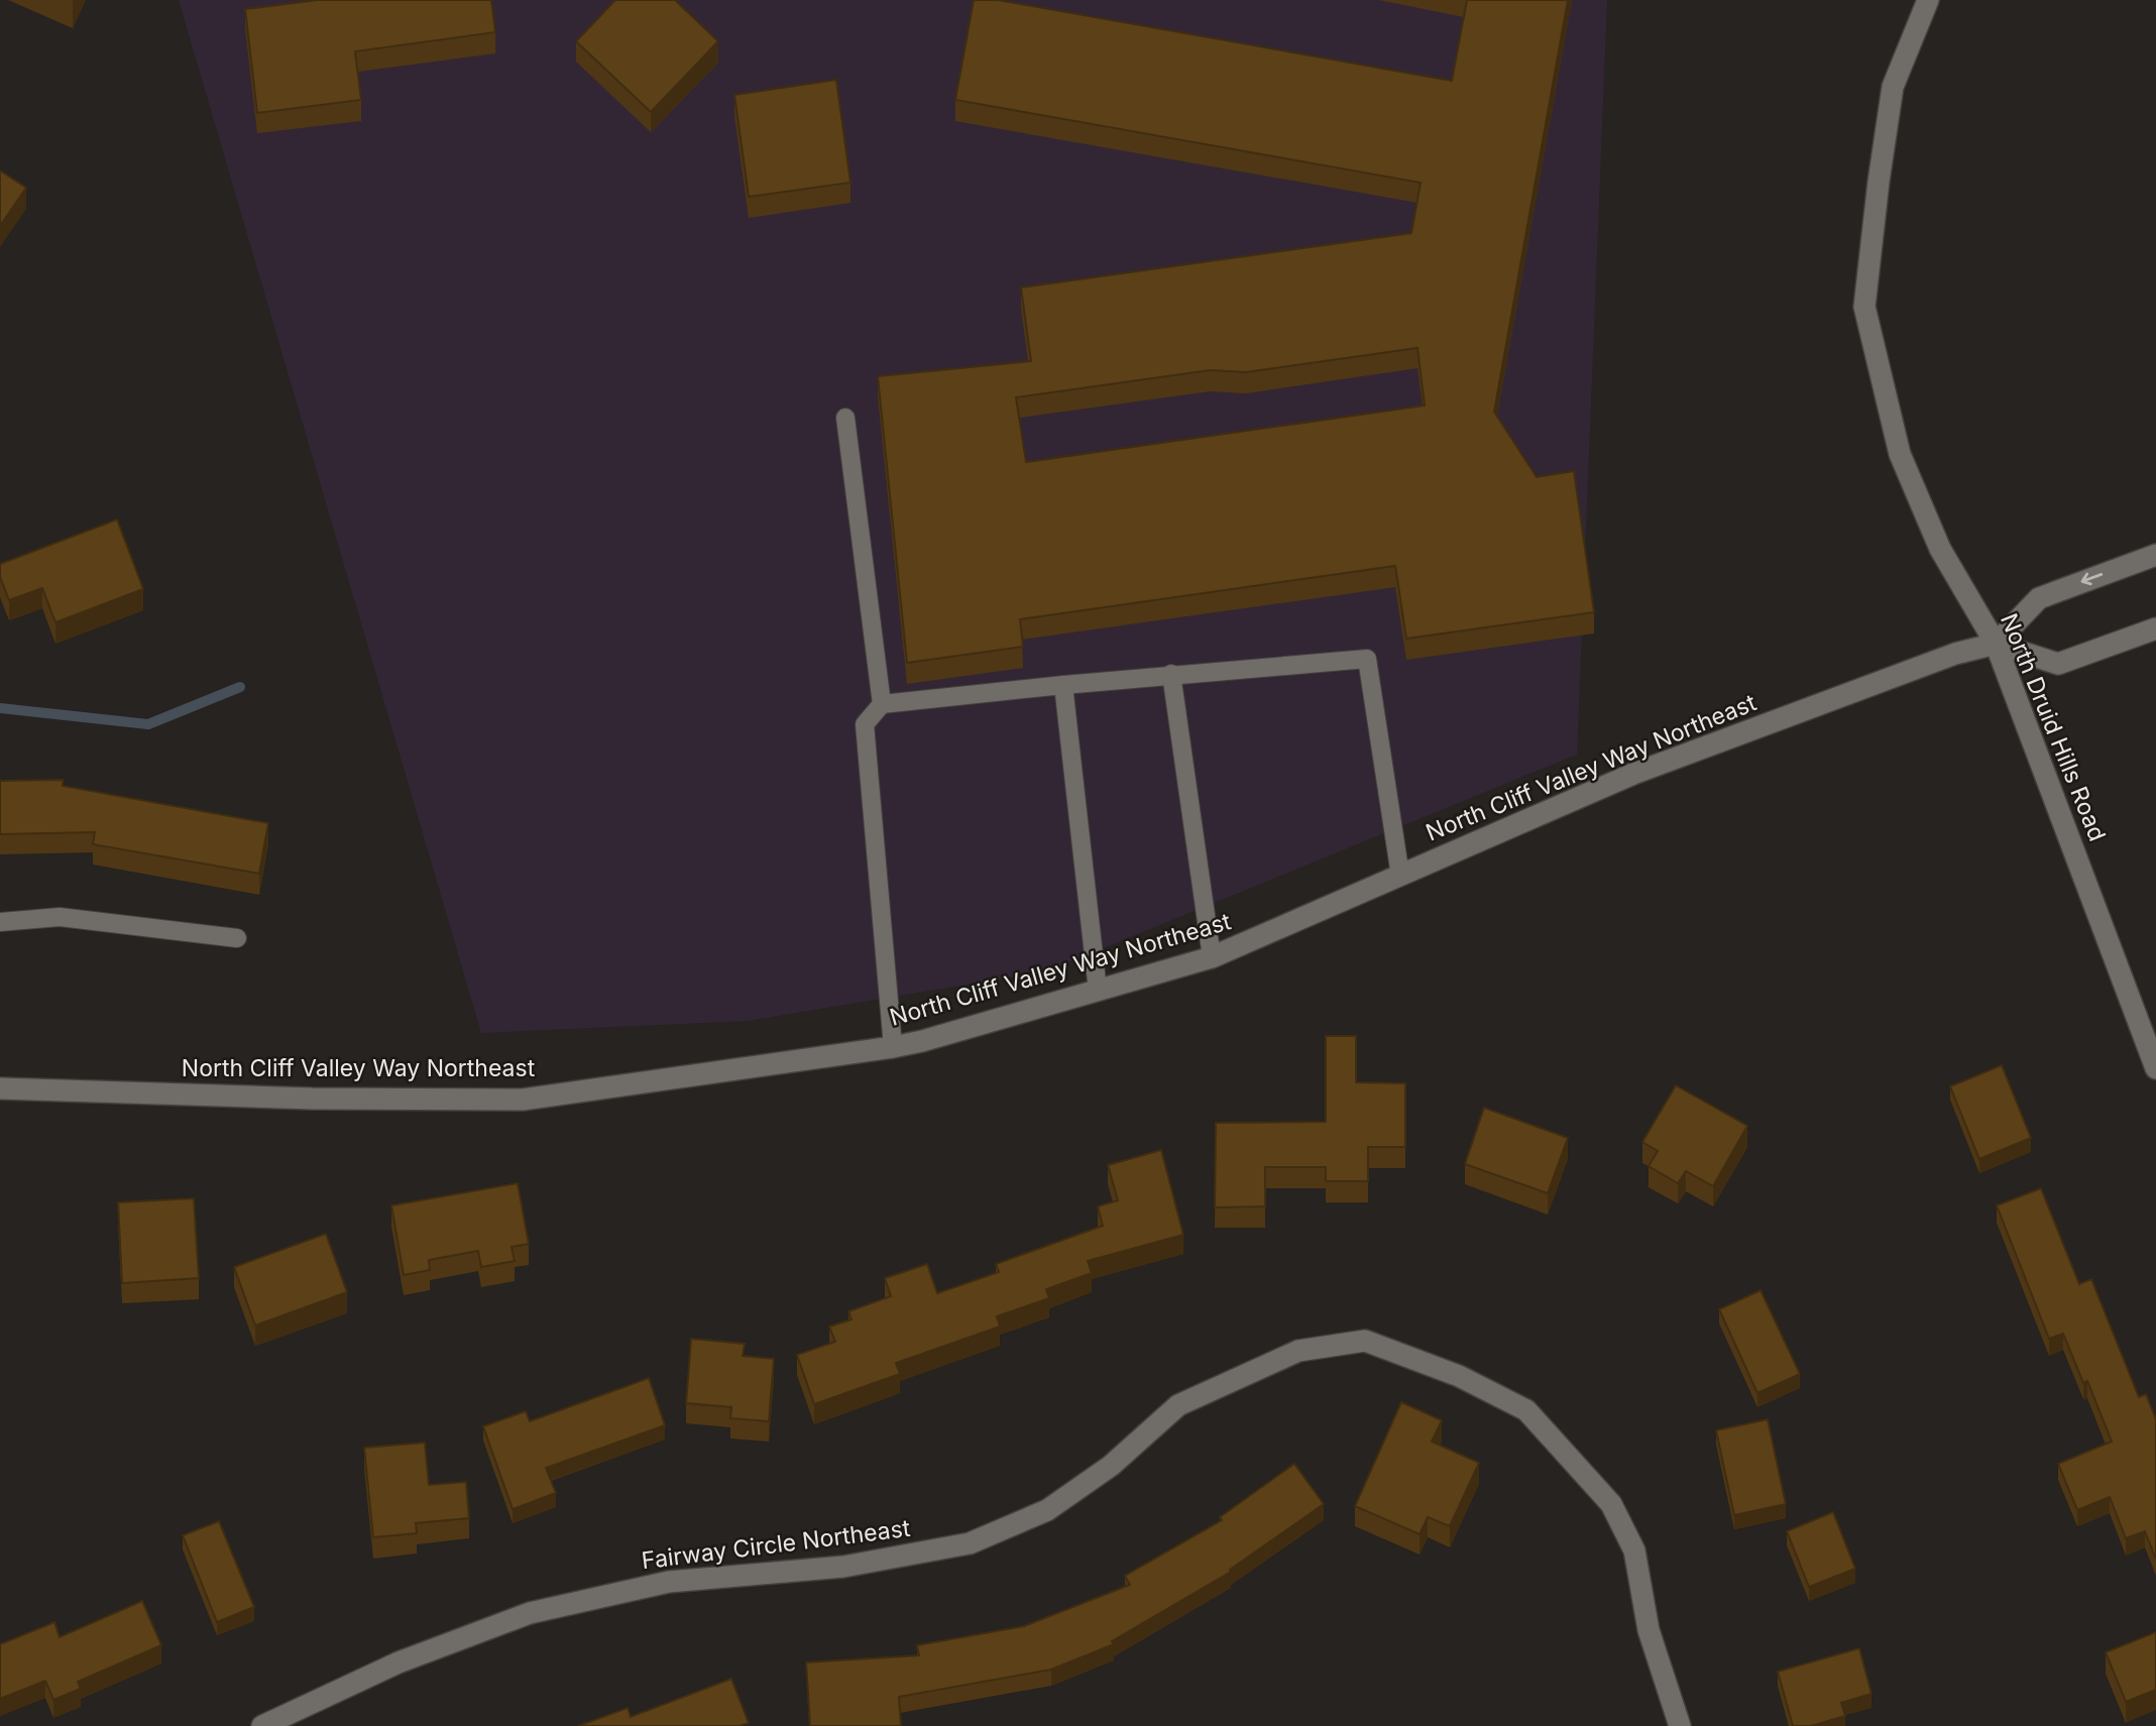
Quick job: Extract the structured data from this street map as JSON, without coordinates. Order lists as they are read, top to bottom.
{
  "streets": {
    "street": ["North Druid Hills Road", "North Cliff Valley Way Northeast", "Fairway Circle Northeast"]
  },
  "crossings": [
    ["North Druid Hills Road", "North Cliff Valley Way Northeast"]
  ]
}
